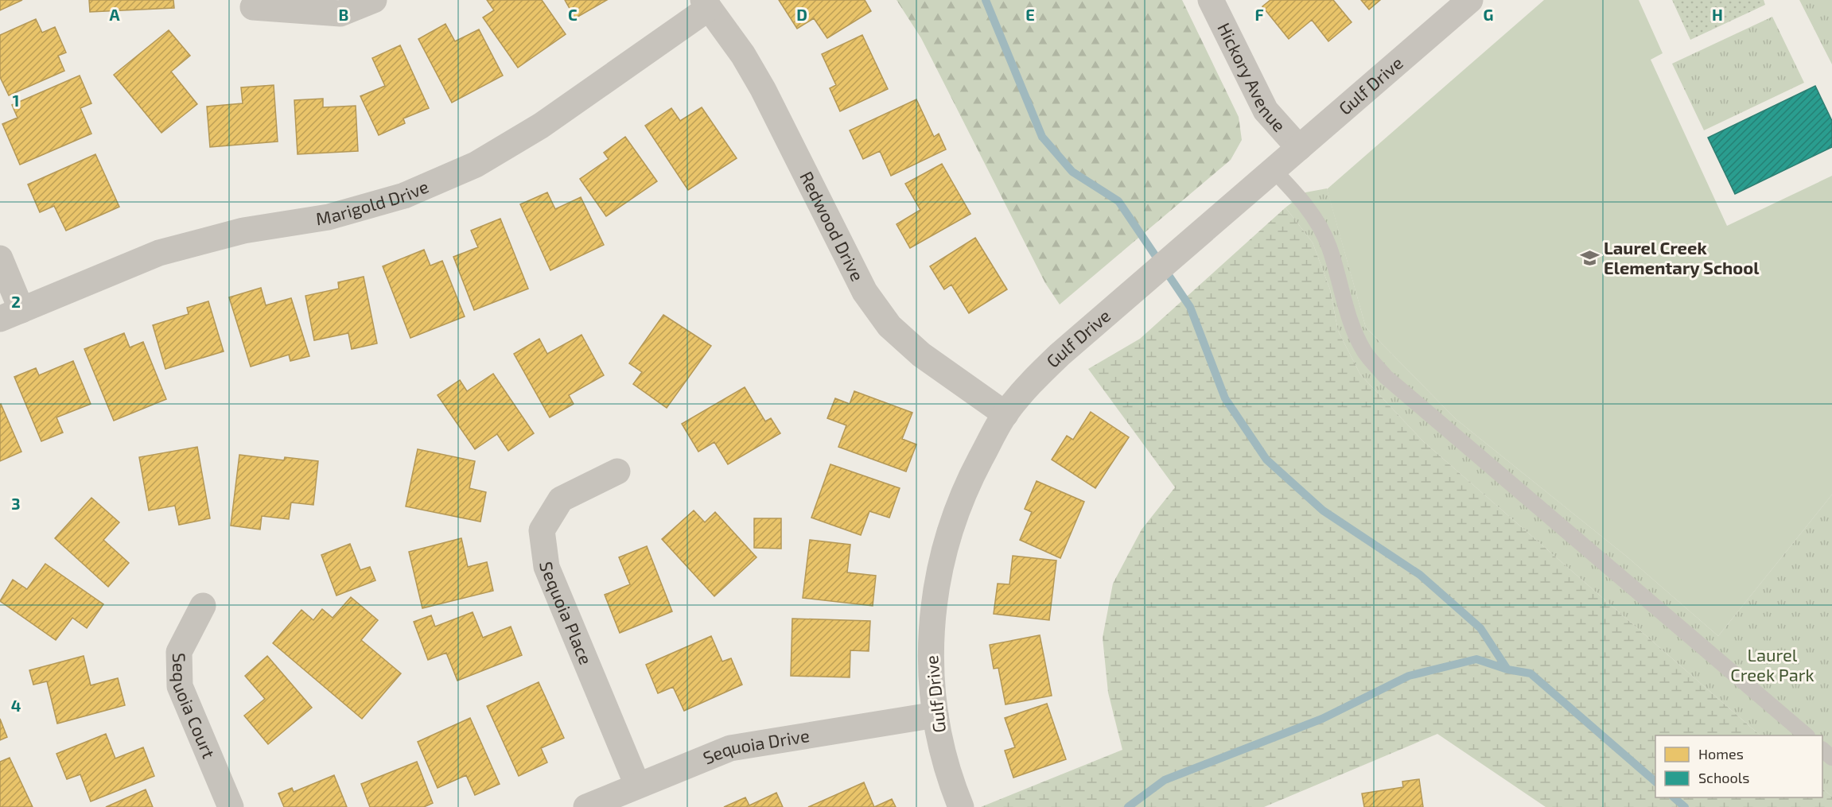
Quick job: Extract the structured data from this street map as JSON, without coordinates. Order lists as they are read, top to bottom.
{
  "streets": {
    "street": [
      "Hickory Avenue",
      "Gulf Drive",
      "Marigold Drive",
      "Redwood Drive",
      "Sequoia Place",
      "Sequoia Court",
      "Sequoia Drive"
    ]
  },
  "crossings": [
    ["Hickory Avenue", "Gulf Drive"],
    ["Gulf Drive", "Redwood Drive"],
    ["Gulf Drive", "Sequoia Drive"],
    ["Marigold Drive", "Redwood Drive"],
    ["Sequoia Place", "Sequoia Drive"]
  ],
  "parks": ["Laurel Creek Park"],
  "places": {
    "school or university": ["Laurel Creek Elementary School"]
  },
  "legend": ["Homes", "Schools"],
  "grid": {
    "columns": [
      "A",
      "B",
      "C",
      "D",
      "E",
      "F",
      "G",
      "H"
    ],
    "rows": [
      "1",
      "2",
      "3",
      "4"
    ]
  }
}
